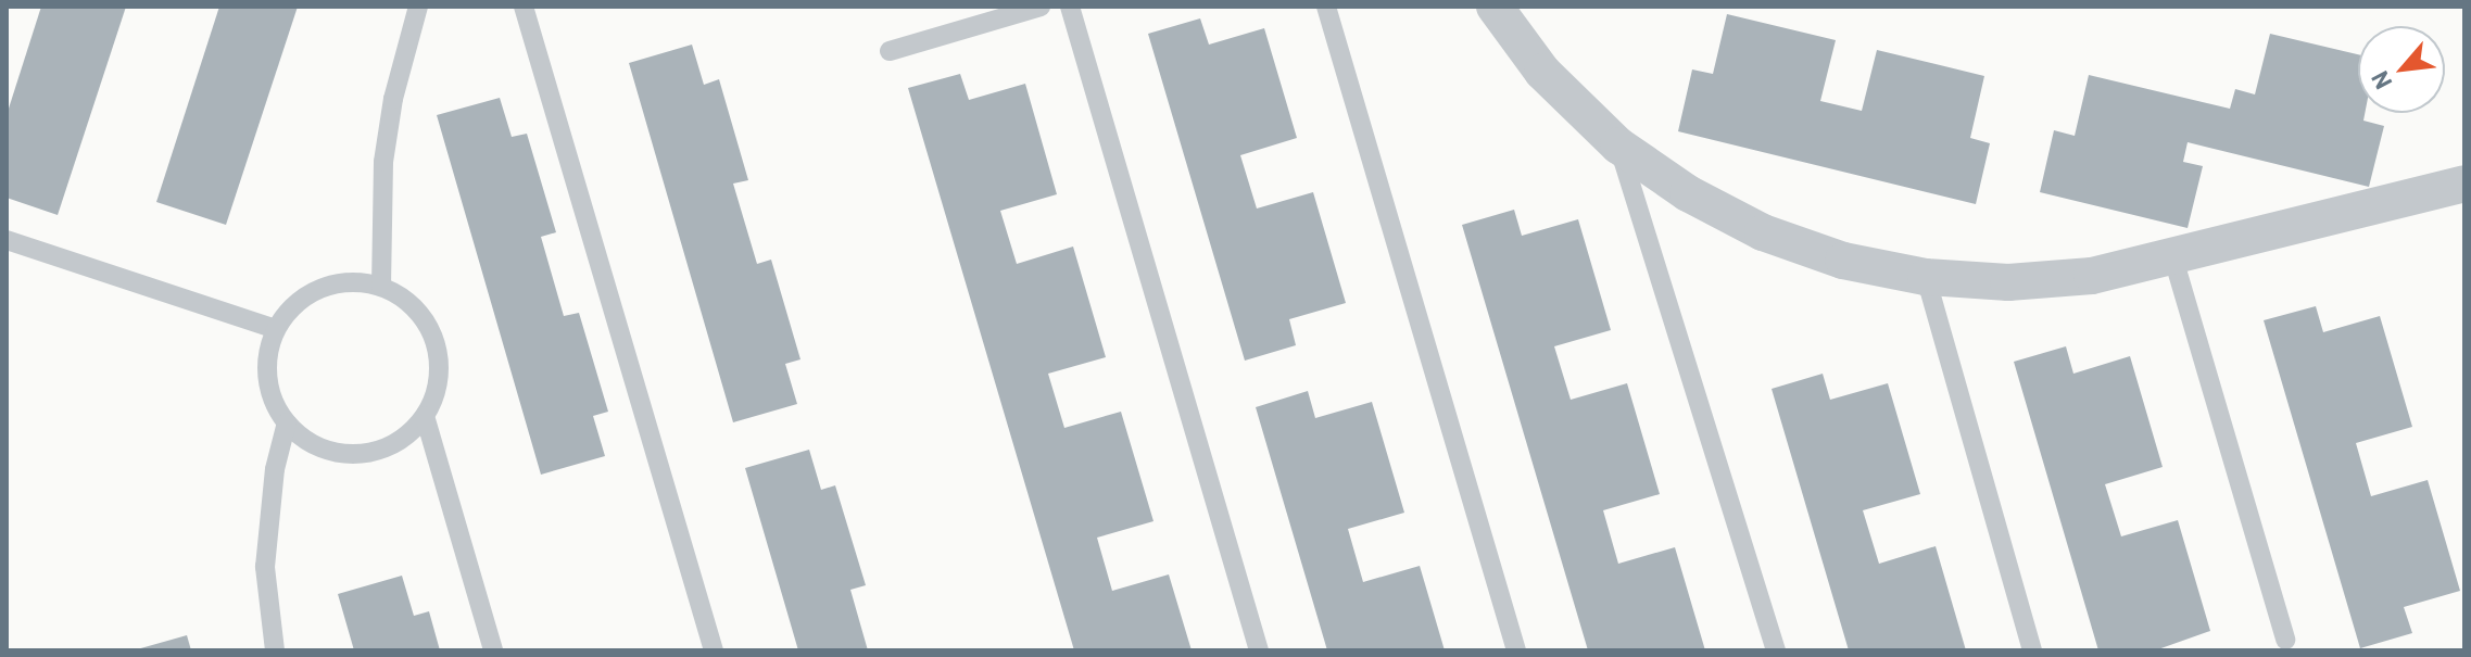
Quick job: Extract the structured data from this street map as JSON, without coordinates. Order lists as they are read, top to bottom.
{
  "north": "bottom left"
}
